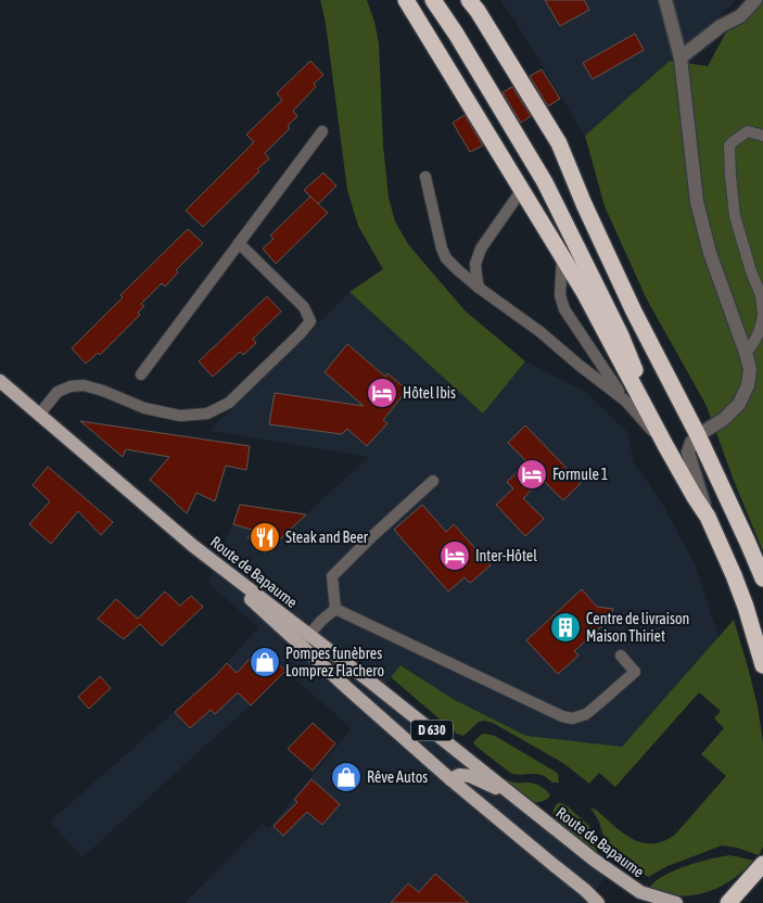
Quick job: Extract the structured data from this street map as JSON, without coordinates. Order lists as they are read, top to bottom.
{
  "streets": {
    "main road": ["Route de Bapaume", "D 630"]
  },
  "crossings": [
    ["Route de Bapaume", "D 630"]
  ],
  "places": {
    "hotel": ["Hôtel Ibis", "Formule 1", "Inter-Hôtel"],
    "restaurant": ["Steak and Beer"],
    "building": ["Centre de livraison Maison Thiriet"],
    "shop": ["Pompes funèbres Lomprez Flachero", "Rêve Autos"]
  }
}
